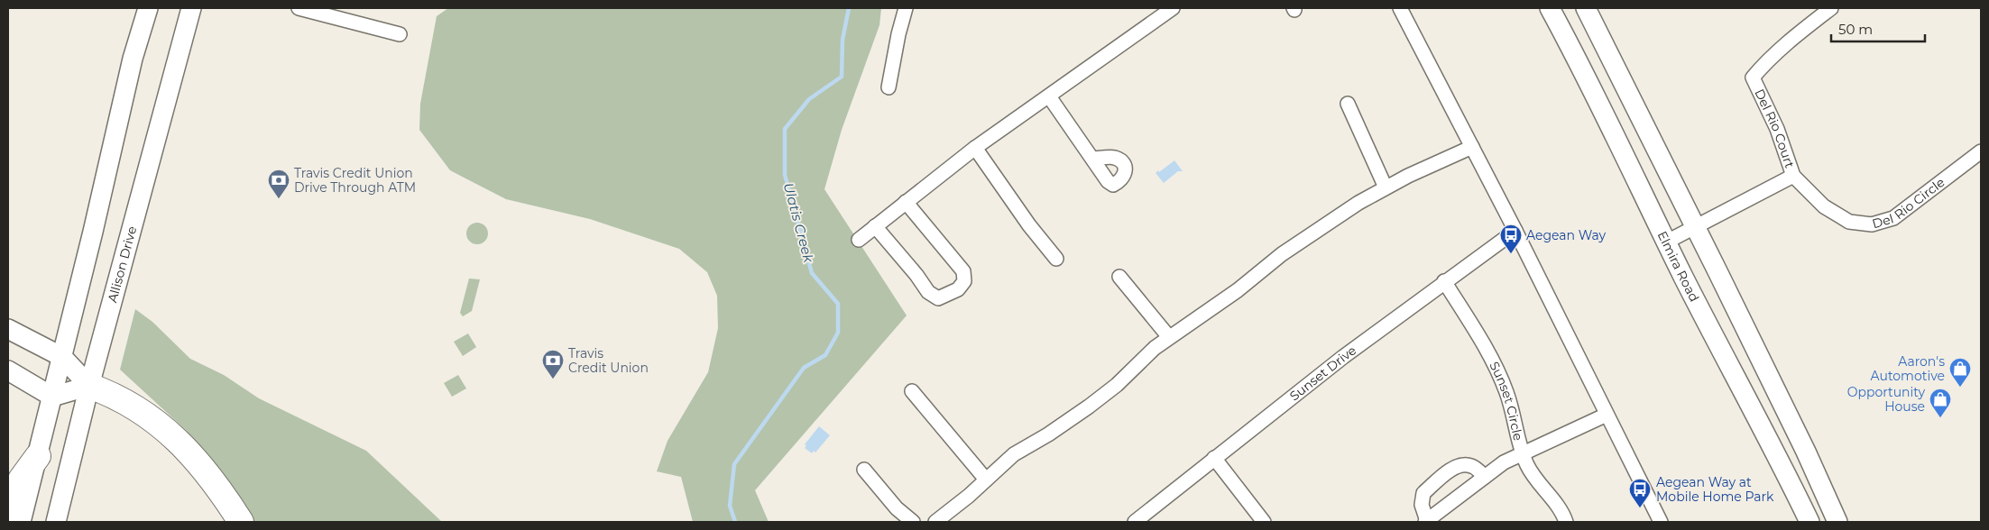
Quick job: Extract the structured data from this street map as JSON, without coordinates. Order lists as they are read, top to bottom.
{
  "streets": {
    "main road": ["Allison Drive", "Elmira Road"],
    "street": [
      "Del Rio Court",
      "Del Rio Circle",
      "Sunset Drive",
      "Sunset Circle"
    ]
  },
  "crossings": [
    ["Del Rio Court", "Del Rio Circle"],
    ["Sunset Drive", "Sunset Circle"]
  ],
  "water": ["Ulatis Creek"],
  "places": {
    "bank": ["Travis Credit Union Drive Through ATM", "Travis Credit Union"],
    "bus stop": ["Aegean Way", "Aegean Way at Mobile Home Park"],
    "shop": ["Aaron's Automotive", "Opportunity House"]
  },
  "scale_bar": "50 m"
}
